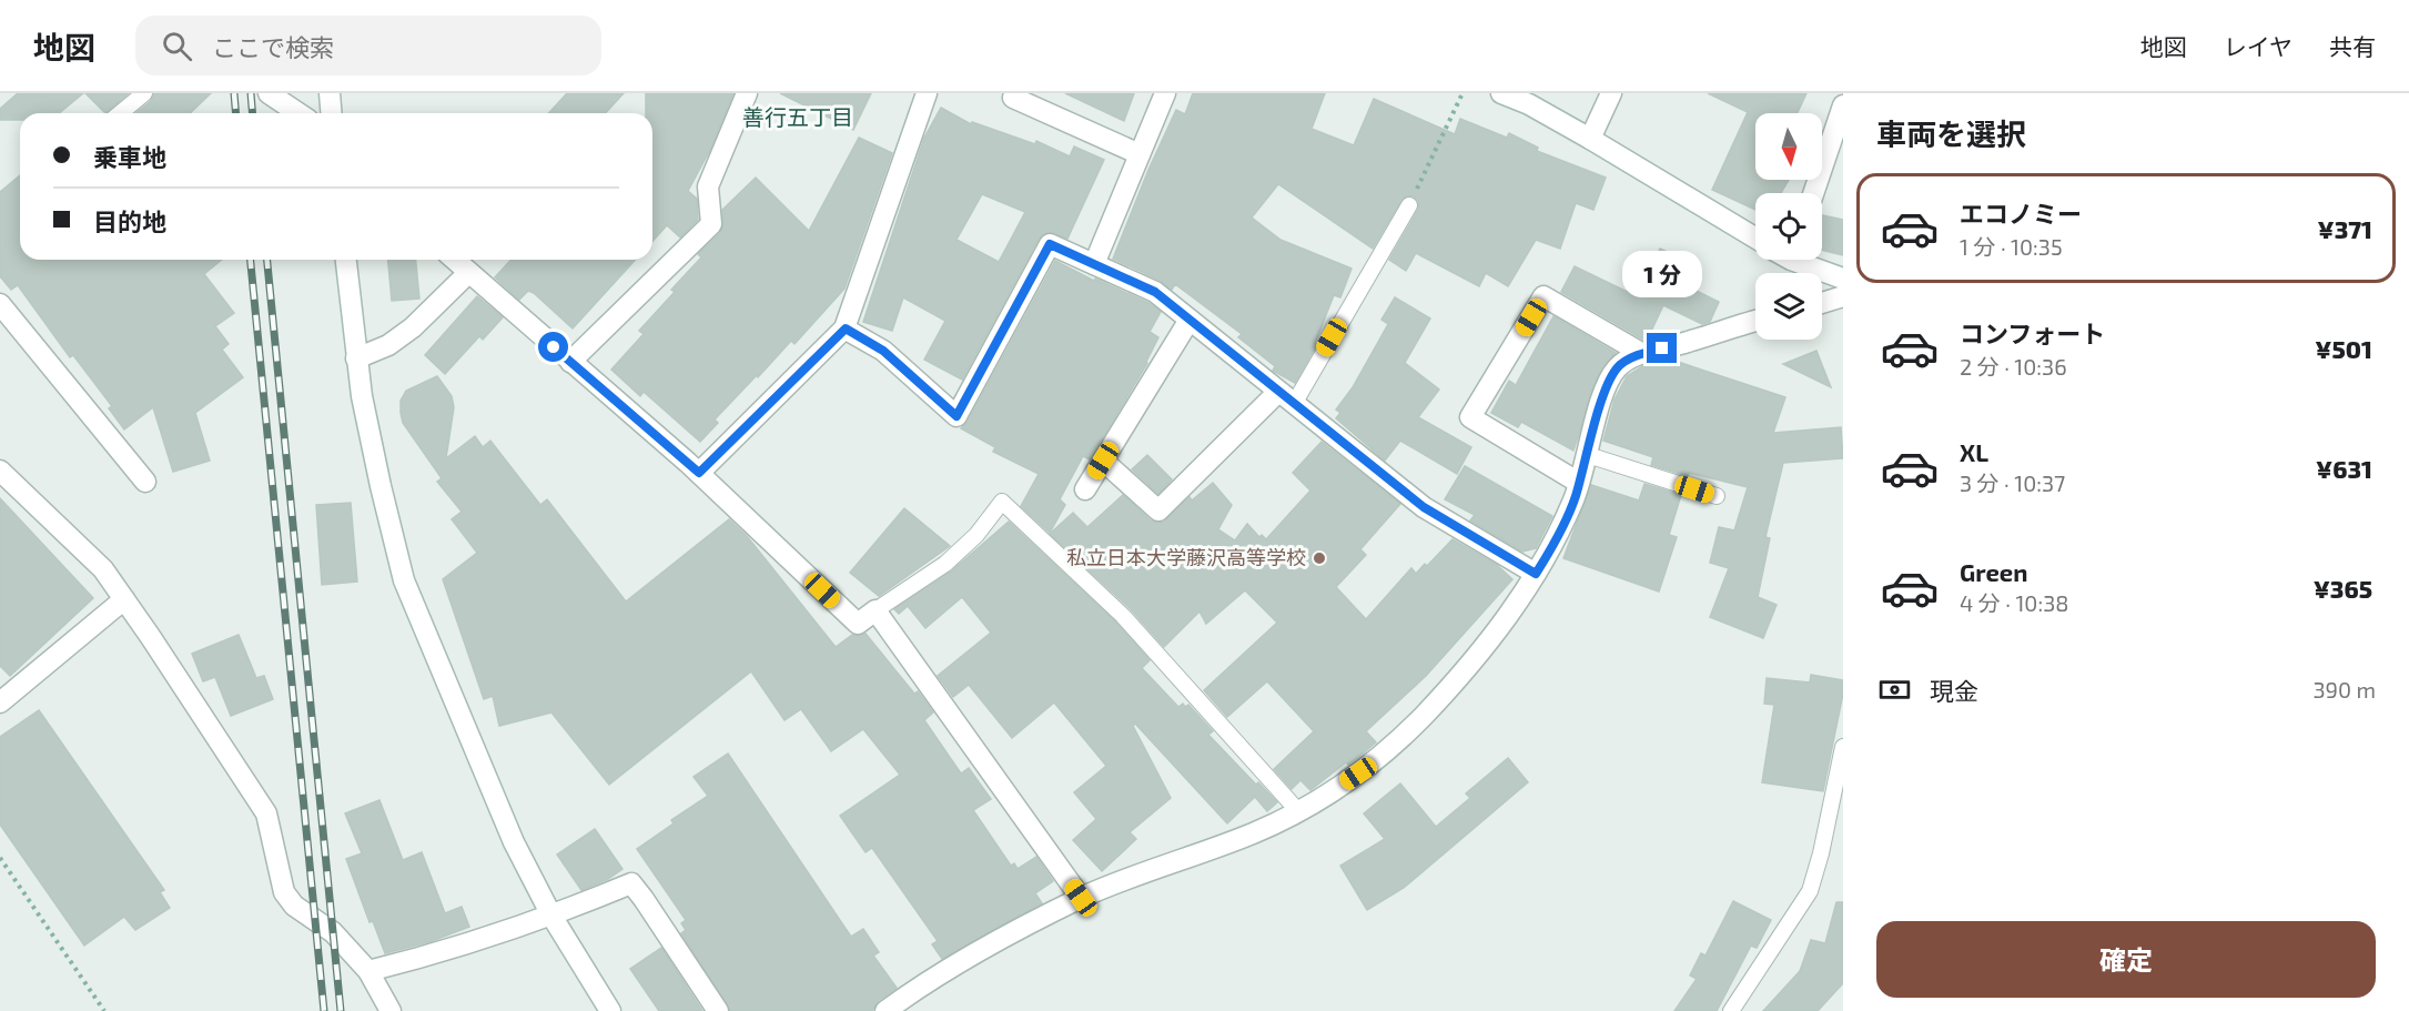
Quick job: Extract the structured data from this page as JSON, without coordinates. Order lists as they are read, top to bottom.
{
  "districts": ["善行五丁目"],
  "places": ["私立日本大学藤沢高等学校"],
  "north": "bottom",
  "page": {
    "header": "地図",
    "search": "ここで検索",
    "nav": ["地図", "レイヤ", "共有"],
    "heading": "車両を選択",
    "banner": ["乗車地", "目的地"],
    "list": [
      {
        "name": "エコノミー",
        "note": "1 分 · 10:35",
        "value": "¥371"
      },
      {
        "name": "コンフォート",
        "note": "2 分 · 10:36",
        "value": "¥501"
      },
      {
        "name": "XL",
        "note": "3 分 · 10:37",
        "value": "¥631"
      },
      {
        "name": "Green",
        "note": "4 分 · 10:38",
        "value": "¥365"
      }
    ],
    "bubble": "1 分",
    "pay": ["現金", "390 m"],
    "buttons": "確定"
  }
}
